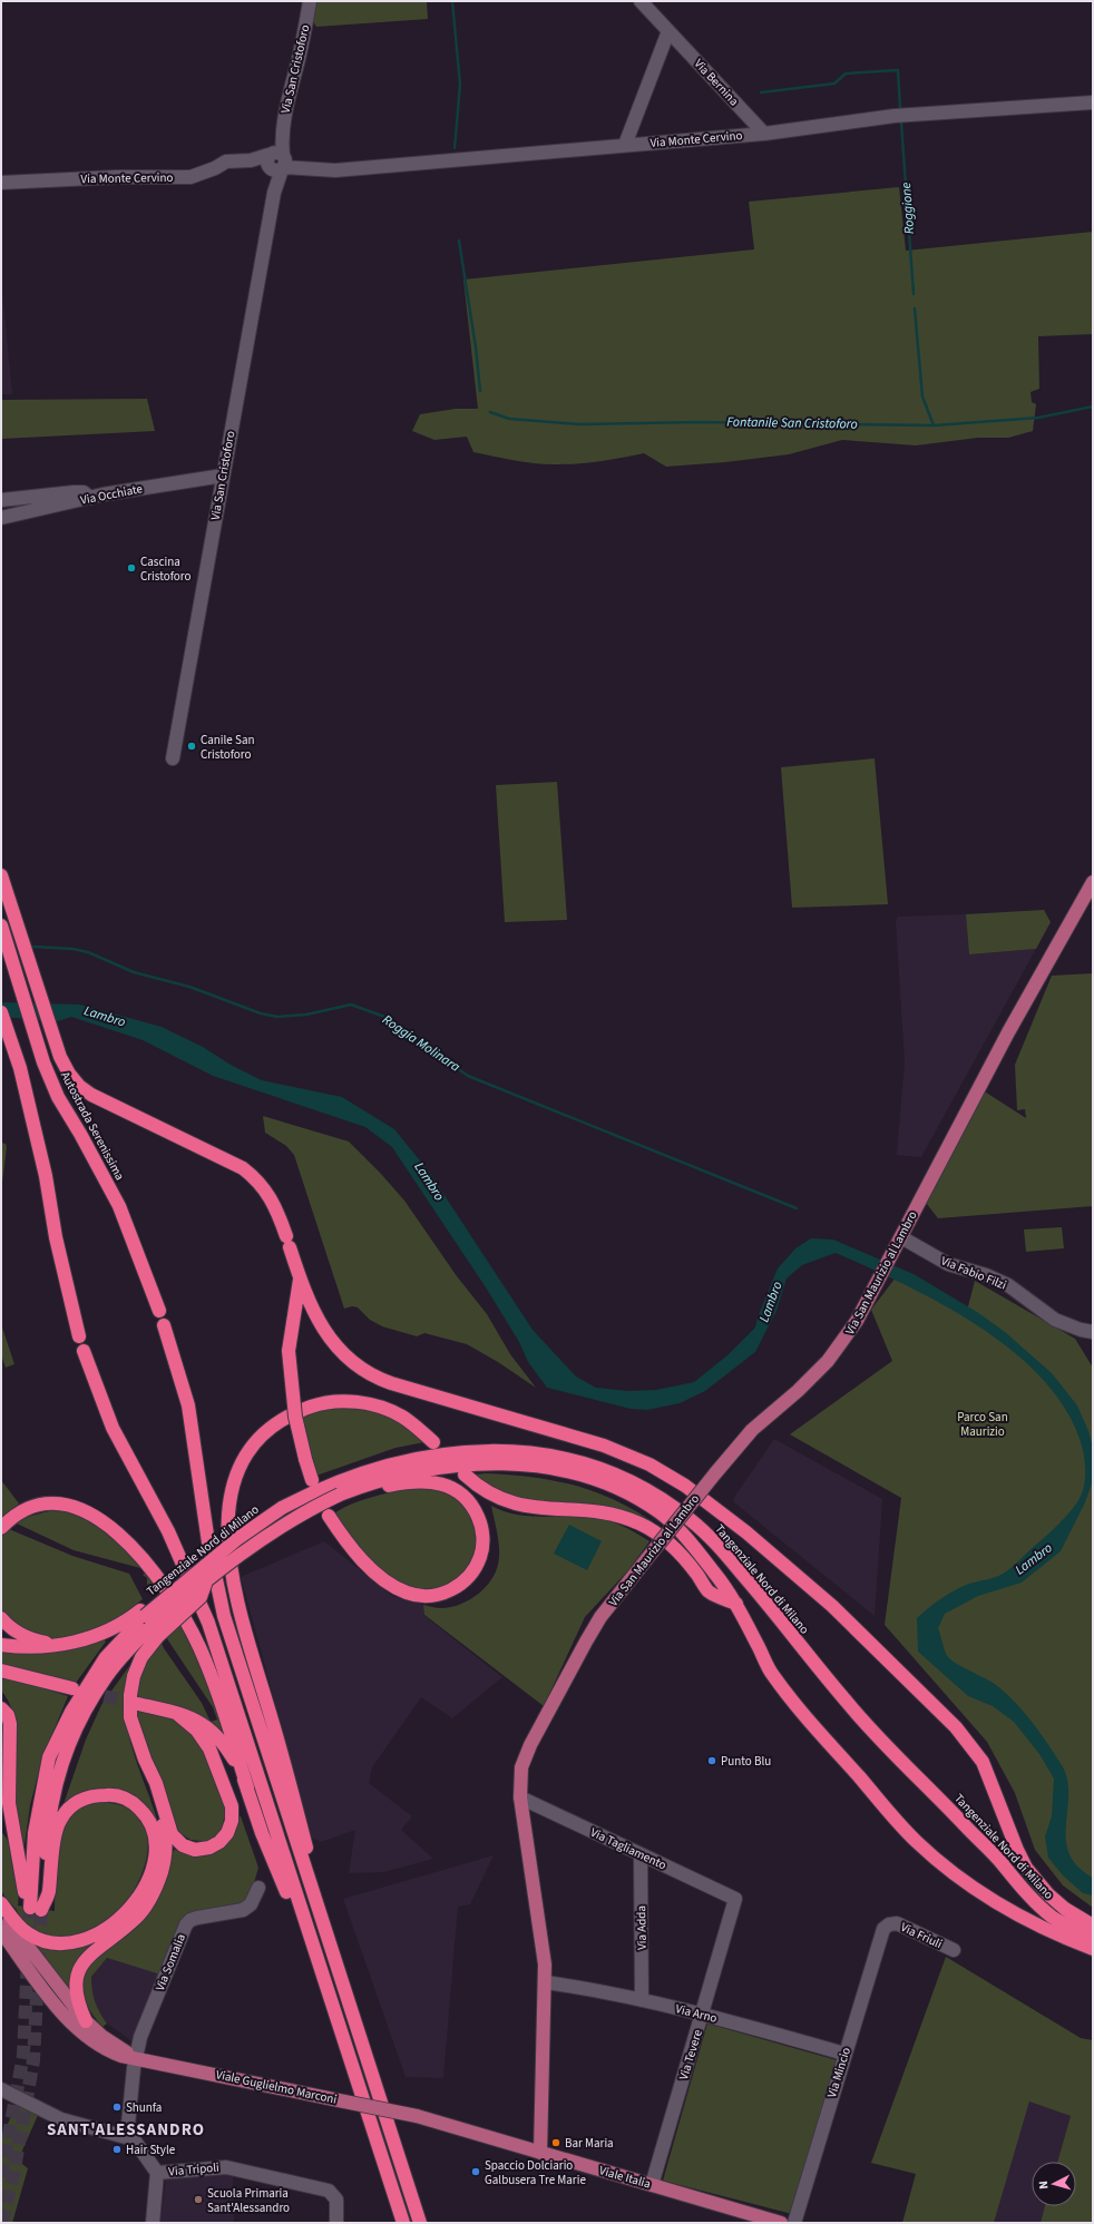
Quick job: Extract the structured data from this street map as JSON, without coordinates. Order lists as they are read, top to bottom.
{
  "streets": {
    "highway": ["Autostrada Serenissima", "Tangenziale Nord di Milano"],
    "main road": ["Via San Maurizio al Lambro", "Viale Guglielmo Marconi", "Viale Italia"],
    "street": [
      "Via San Cristoforo",
      "Via Bernina",
      "Via Monte Cervino",
      "Via Occhiate",
      "Via Fabio Filzi",
      "Via Tagliamento",
      "Via Adda",
      "Via Friuli",
      "Via Somalia",
      "Via Arno",
      "Via Tevere",
      "Via Mincio",
      "Via Tripoli"
    ]
  },
  "crossings": [
    ["Via San Cristoforo", "Via Monte Cervino"],
    ["Via San Cristoforo", "Via Occhiate"],
    ["Via Bernina", "Via Monte Cervino"],
    ["Via San Maurizio al Lambro", "Via Fabio Filzi"],
    ["Via San Maurizio al Lambro", "Via Tagliamento"],
    ["Via San Maurizio al Lambro", "Via Arno"],
    ["Via Tagliamento", "Via Adda"],
    ["Via Tagliamento", "Via Tevere"],
    ["Via Adda", "Via Arno"],
    ["Via Friuli", "Via Mincio"],
    ["Via Somalia", "Viale Guglielmo Marconi"],
    ["Via Arno", "Via Tevere"],
    ["Via Arno", "Via Mincio"],
    ["Via Tevere", "Viale Italia"],
    ["Viale Guglielmo Marconi", "Viale Italia"]
  ],
  "districts": ["SANT'ALESSANDRO"],
  "water": [
    "Roggione",
    "Fontanile San Cristoforo",
    "Lambro",
    "Roggia Molinara"
  ],
  "parks": ["Parco San Maurizio"],
  "places": [
    "Cascina Cristoforo",
    "Canile San Cristoforo",
    "Punto Blu",
    "Shunfa",
    "Bar Maria",
    "Hair Style",
    "Spaccio Dolciario Galbusera Tre Marie",
    "Scuola Primaria Sant'Alessandro"
  ],
  "north": "left"
}
